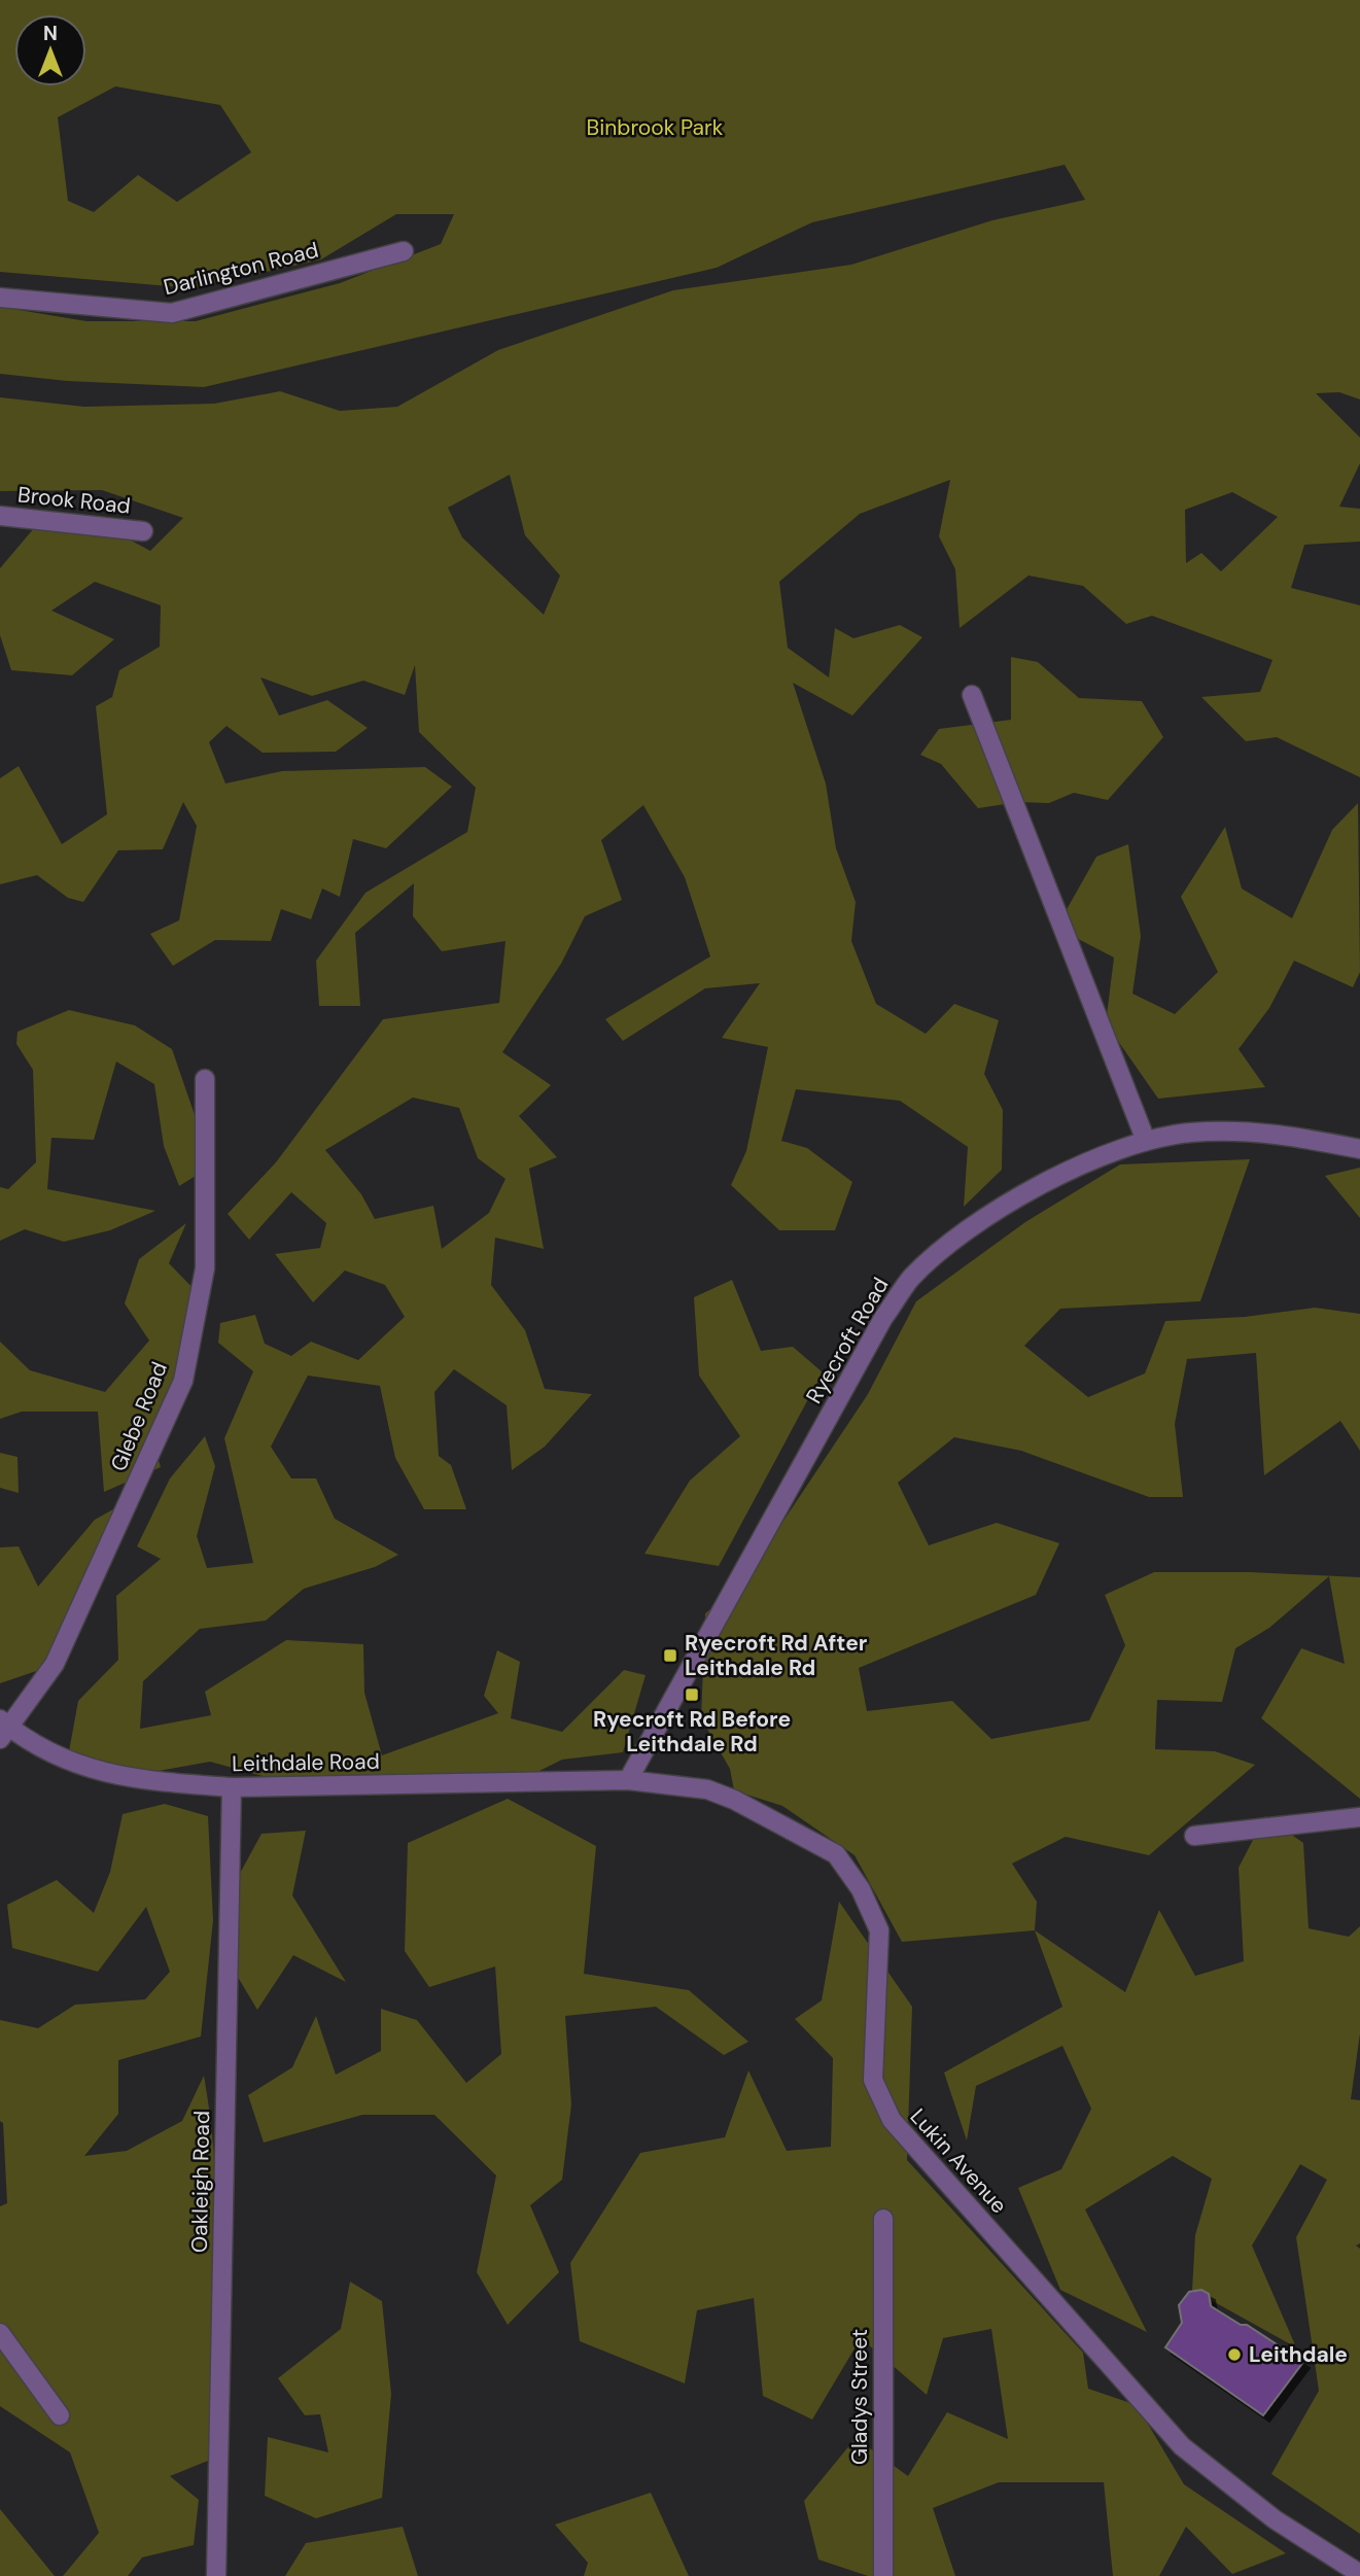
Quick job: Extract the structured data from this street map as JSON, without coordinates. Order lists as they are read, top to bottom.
{
  "streets": {
    "street": [
      "Darlington Road",
      "Brook Road",
      "Ryecroft Road",
      "Glebe Road",
      "Leithdale Road",
      "Lukin Avenue",
      "Oakleigh Road",
      "Gladys Street"
    ]
  },
  "crossings": [
    ["Ryecroft Road", "Leithdale Road"],
    ["Ryecroft Road", "Lukin Avenue"],
    ["Glebe Road", "Leithdale Road"],
    ["Leithdale Road", "Lukin Avenue"],
    ["Leithdale Road", "Oakleigh Road"]
  ],
  "parks": ["Binbrook Park"],
  "places": {
    "transit": ["Ryecroft Rd After Leithdale Rd", "Ryecroft Rd Before Leithdale Rd"],
    "other": ["Leithdale"]
  },
  "north": "top"
}
